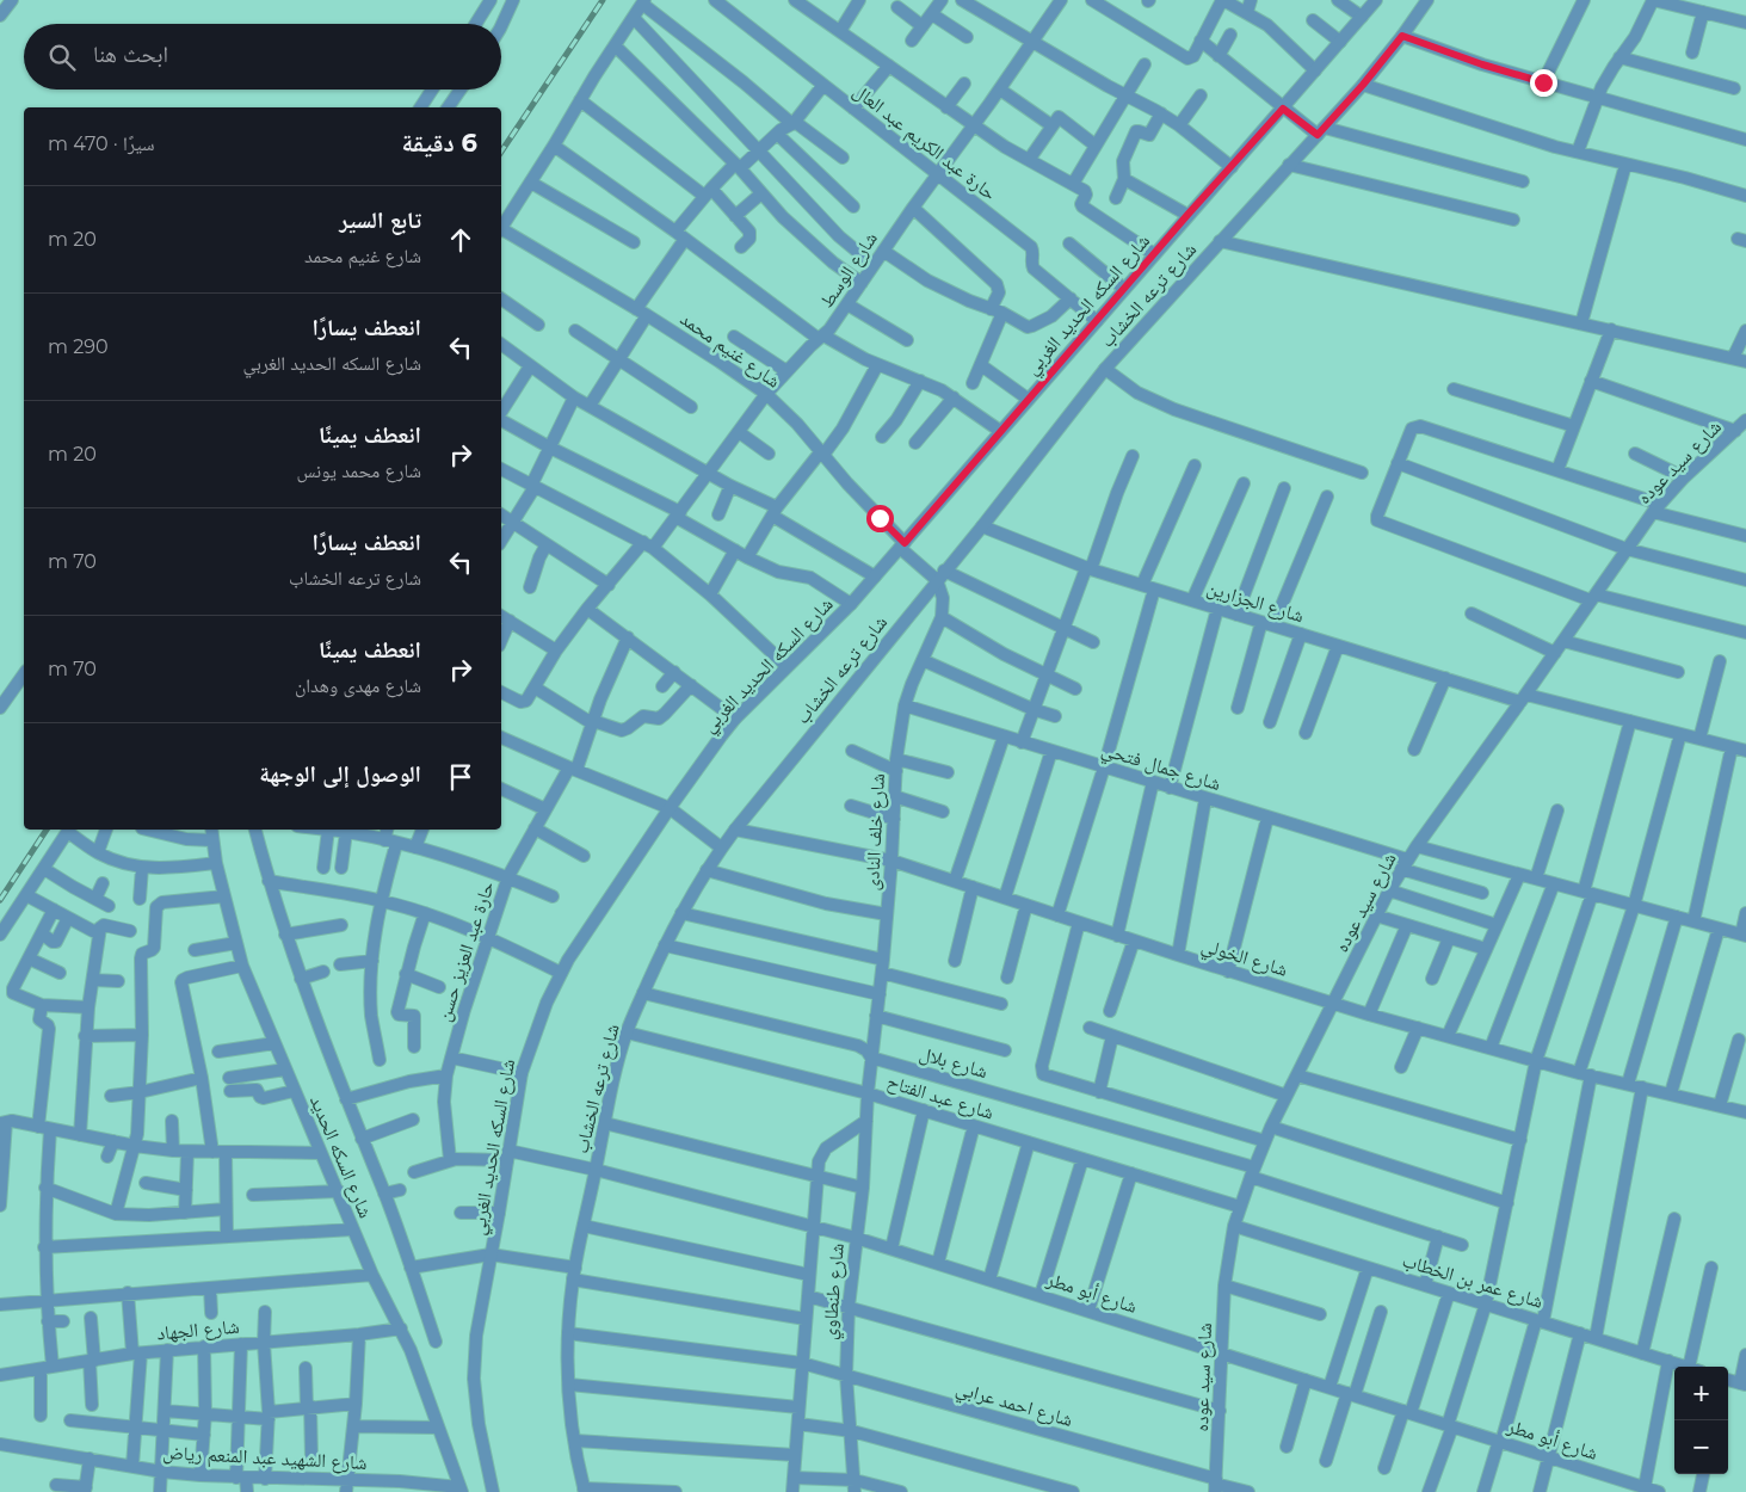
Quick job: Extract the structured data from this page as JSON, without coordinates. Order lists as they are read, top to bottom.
{
  "streets": {
    "street": [
      "حارة عبد الكريم عبد العال",
      "شارع الوسط",
      "شارع ترعه الخشاب",
      "شارع السكه الحديد الغربي",
      "شارع غنيم محمد",
      "شارع سيد عوده",
      "شارع الجزارين",
      "شارع جمال فتحي",
      "شارع خلف النادى",
      "حارة عبد العزيز حسن",
      "شارع الخولي",
      "شارع بلال",
      "شارع عبد الفتاح",
      "شارع السكه الحديد",
      "شارع عمر بن الخطاب",
      "شارع طنطاوي",
      "شارع أبو مطر",
      "شارع الجهاد",
      "شارع احمد عرابي",
      "شارع الشهيد عبد المنعم رياض"
    ]
  },
  "crossings": [
    ["حارة عبد الكريم عبد العال", "شارع الوسط"],
    ["حارة عبد الكريم عبد العال", "شارع السكه الحديد الغربي"],
    ["شارع الوسط", "شارع غنيم محمد"],
    ["شارع ترعه الخشاب", "شارع غنيم محمد"],
    ["شارع ترعه الخشاب", "شارع الجزارين"],
    ["شارع ترعه الخشاب", "شارع خلف النادى"],
    ["شارع ترعه الخشاب", "شارع الخولي"],
    ["شارع ترعه الخشاب", "شارع بلال"],
    ["شارع ترعه الخشاب", "شارع عبد الفتاح"],
    ["شارع ترعه الخشاب", "شارع أبو مطر"],
    ["شارع ترعه الخشاب", "شارع احمد عرابي"],
    ["شارع السكه الحديد الغربي", "شارع غنيم محمد"],
    ["شارع السكه الحديد الغربي", "شارع أبو مطر"],
    ["شارع غنيم محمد", "شارع خلف النادى"],
    ["شارع سيد عوده", "شارع الجزارين"],
    ["شارع سيد عوده", "شارع جمال فتحي"],
    ["شارع سيد عوده", "شارع الخولي"],
    ["شارع سيد عوده", "شارع بلال"],
    ["شارع سيد عوده", "شارع عبد الفتاح"],
    ["شارع سيد عوده", "شارع عمر بن الخطاب"],
    ["شارع سيد عوده", "شارع أبو مطر"],
    ["شارع سيد عوده", "شارع احمد عرابي"],
    ["شارع جمال فتحي", "شارع خلف النادى"],
    ["شارع خلف النادى", "شارع الخولي"],
    ["شارع خلف النادى", "شارع بلال"],
    ["شارع خلف النادى", "شارع عبد الفتاح"],
    ["شارع خلف النادى", "شارع طنطاوي"],
    ["حارة عبد العزيز حسن", "شارع أبو مطر"],
    ["شارع عبد الفتاح", "شارع طنطاوي"],
    ["شارع السكه الحديد", "شارع الجهاد"],
    ["شارع السكه الحديد", "شارع الشهيد عبد المنعم رياض"],
    ["شارع طنطاوي", "شارع أبو مطر"],
    ["شارع طنطاوي", "شارع احمد عرابي"]
  ],
  "page": {
    "search": "ابحث هنا",
    "heading": ["6 دقيقة", "سيرًا · 470 m"],
    "list": [
      ["تابع السير", "شارع غنيم محمد", "20 m"],
      ["انعطف يسارًا", "شارع السكه الحديد الغربي", "290 m"],
      ["انعطف يمينًا", "شارع محمد يونس", "20 m"],
      ["انعطف يسارًا", "شارع ترعه الخشاب", "70 m"],
      ["انعطف يمينًا", "شارع مهدى وهدان", "70 m"],
      "الوصول إلى الوجهة"
    ],
    "map_buttons": ["+", "−"]
  }
}
